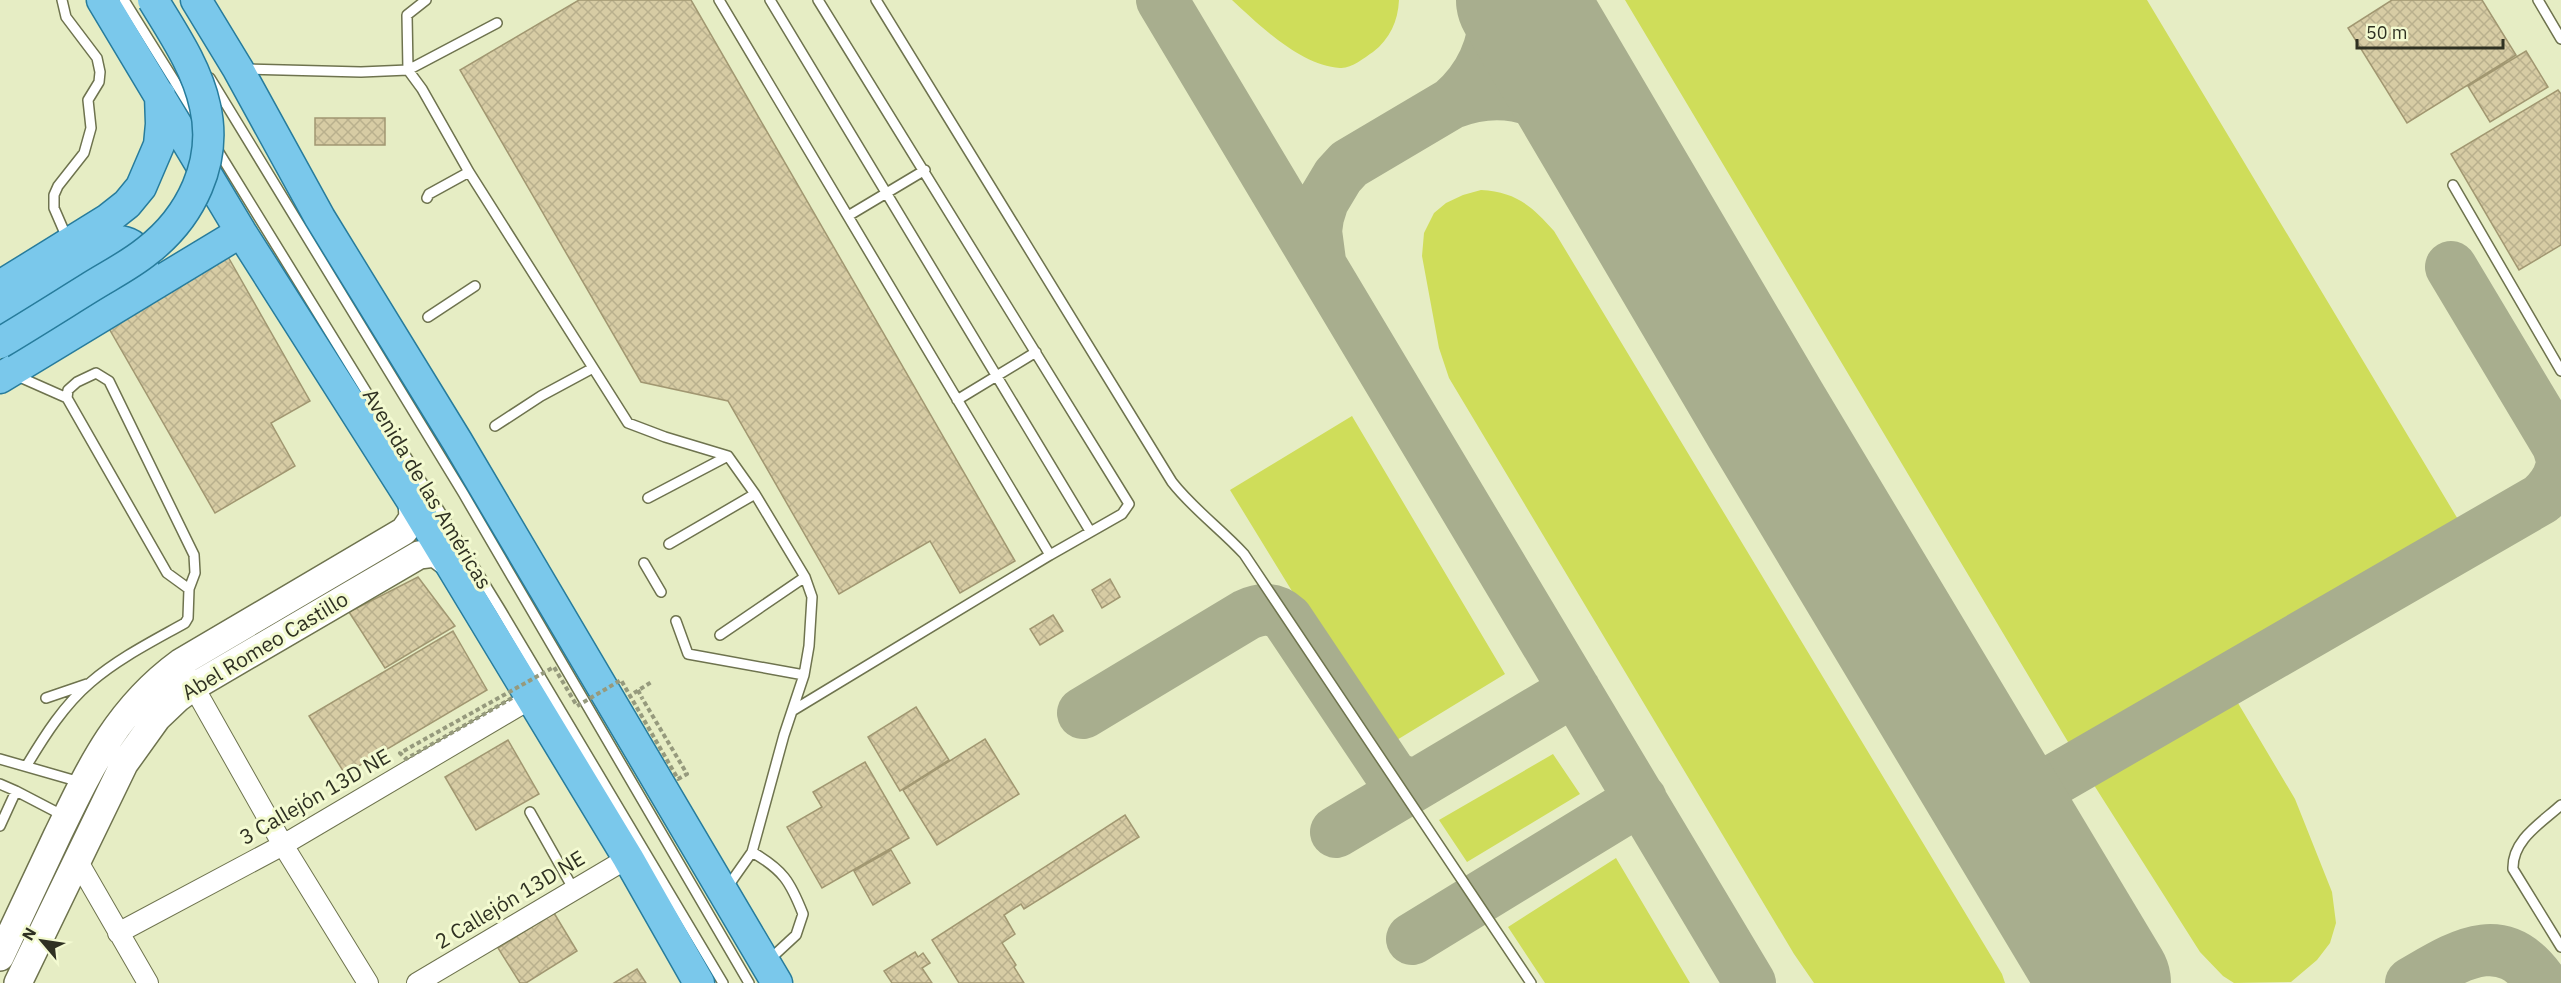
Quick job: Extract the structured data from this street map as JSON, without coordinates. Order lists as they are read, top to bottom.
{
  "streets": {
    "main road": ["Avenida de las Américas"],
    "street": ["Abel Romeo Castillo", "3 Callejón 13D NE", "2 Callejón 13D NE"]
  },
  "crossings": [
    ["Avenida de las Américas", "Abel Romeo Castillo"],
    ["Avenida de las Américas", "3 Callejón 13D NE"],
    ["Avenida de las Américas", "2 Callejón 13D NE"]
  ],
  "scale_bar": "50 m",
  "north": "top left"
}
